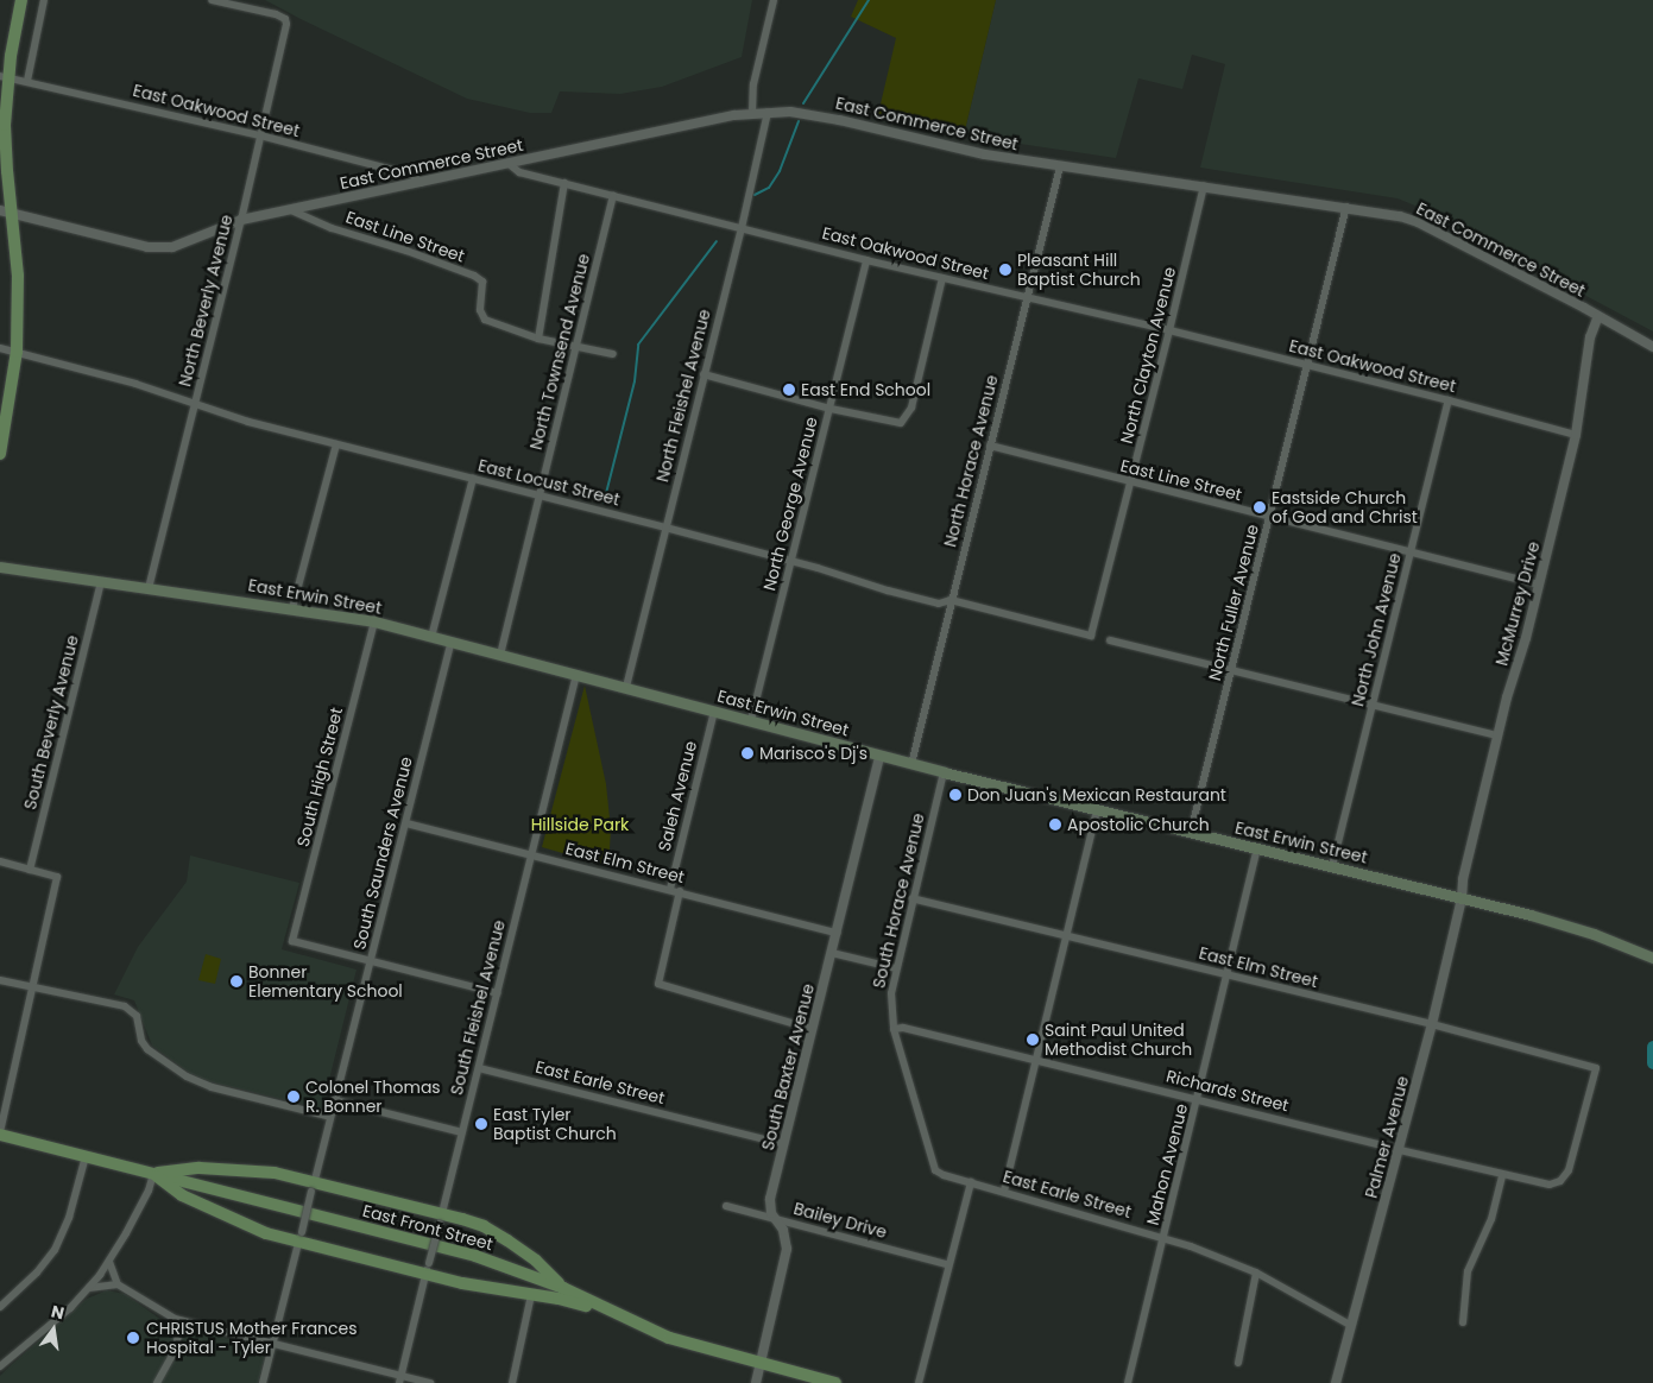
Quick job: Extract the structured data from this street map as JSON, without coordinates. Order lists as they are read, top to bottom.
{
  "streets": {
    "main road": ["East Erwin Street", "East Front Street"],
    "street": [
      "East Oakwood Street",
      "East Commerce Street",
      "East Line Street",
      "North Beverly Avenue",
      "North Townsend Avenue",
      "North Clayton Avenue",
      "North Fleishel Avenue",
      "North Horace Avenue",
      "East Locust Street",
      "North George Avenue",
      "North Fuller Avenue",
      "McMurrey Drive",
      "North John Avenue",
      "South Beverly Avenue",
      "South High Street",
      "Saleh Avenue",
      "South Saunders Avenue",
      "East Elm Street",
      "South Horace Avenue",
      "South Fleishel Avenue",
      "South Baxter Avenue",
      "East Earle Street",
      "Richards Street",
      "Palmer Avenue",
      "Mahon Avenue",
      "Bailey Drive"
    ]
  },
  "crossings": [
    ["East Oakwood Street", "East Commerce Street"],
    ["East Oakwood Street", "North Beverly Avenue"],
    ["East Oakwood Street", "North Townsend Avenue"],
    ["East Oakwood Street", "North Clayton Avenue"],
    ["East Oakwood Street", "North Fleishel Avenue"],
    ["East Oakwood Street", "North Horace Avenue"],
    ["East Oakwood Street", "North George Avenue"],
    ["East Oakwood Street", "North Fuller Avenue"],
    ["East Oakwood Street", "McMurrey Drive"],
    ["East Oakwood Street", "North John Avenue"],
    ["East Commerce Street", "East Line Street"],
    ["East Commerce Street", "North Beverly Avenue"],
    ["East Commerce Street", "North Clayton Avenue"],
    ["East Commerce Street", "North Fleishel Avenue"],
    ["East Commerce Street", "North Horace Avenue"],
    ["East Commerce Street", "North Fuller Avenue"],
    ["East Commerce Street", "McMurrey Drive"],
    ["East Line Street", "North Townsend Avenue"],
    ["East Line Street", "North Clayton Avenue"],
    ["East Line Street", "North Horace Avenue"],
    ["East Line Street", "North Fuller Avenue"],
    ["East Line Street", "McMurrey Drive"],
    ["East Line Street", "North John Avenue"],
    ["North Beverly Avenue", "East Locust Street"],
    ["North Beverly Avenue", "East Erwin Street"],
    ["North Townsend Avenue", "East Locust Street"],
    ["North Townsend Avenue", "East Erwin Street"],
    ["North Clayton Avenue", "East Locust Street"],
    ["North Fleishel Avenue", "East Locust Street"],
    ["North Fleishel Avenue", "East Erwin Street"],
    ["North Horace Avenue", "East Locust Street"],
    ["North Horace Avenue", "East Erwin Street"],
    ["East Locust Street", "North George Avenue"],
    ["North George Avenue", "East Erwin Street"],
    ["East Erwin Street", "North Fuller Avenue"],
    ["East Erwin Street", "McMurrey Drive"],
    ["East Erwin Street", "North John Avenue"],
    ["East Erwin Street", "South Beverly Avenue"],
    ["East Erwin Street", "South High Street"],
    ["East Erwin Street", "Saleh Avenue"],
    ["East Erwin Street", "South Saunders Avenue"],
    ["East Erwin Street", "South Horace Avenue"],
    ["East Erwin Street", "South Fleishel Avenue"],
    ["East Erwin Street", "South Baxter Avenue"],
    ["East Erwin Street", "Palmer Avenue"],
    ["East Erwin Street", "Mahon Avenue"],
    ["McMurrey Drive", "Palmer Avenue"],
    ["South High Street", "South Saunders Avenue"],
    ["Saleh Avenue", "East Elm Street"],
    ["South Saunders Avenue", "East Elm Street"],
    ["East Elm Street", "South Horace Avenue"],
    ["East Elm Street", "South Fleishel Avenue"],
    ["East Elm Street", "South Baxter Avenue"],
    ["East Elm Street", "Richards Street"],
    ["East Elm Street", "Palmer Avenue"],
    ["East Elm Street", "Mahon Avenue"],
    ["South Horace Avenue", "East Earle Street"],
    ["South Horace Avenue", "Richards Street"],
    ["South Fleishel Avenue", "East Earle Street"],
    ["South Baxter Avenue", "East Earle Street"],
    ["South Baxter Avenue", "Bailey Drive"],
    ["South Baxter Avenue", "East Front Street"],
    ["East Earle Street", "Palmer Avenue"],
    ["East Earle Street", "Mahon Avenue"],
    ["Richards Street", "Palmer Avenue"],
    ["Richards Street", "Mahon Avenue"]
  ],
  "parks": ["Hillside Park"],
  "places": [
    "Pleasant Hill Baptist Church",
    "East End School",
    "Eastside Church of God and Christ",
    "Marisco's Dj's",
    "Don Juan's Mexican Restaurant",
    "Apostolic Church",
    "Bonner Elementary School",
    "Saint Paul United Methodist Church",
    "Colonel Thomas R. Bonner",
    "East Tyler Baptist Church",
    "CHRISTUS Mother Frances Hospital - Tyler"
  ],
  "north": "top"
}
